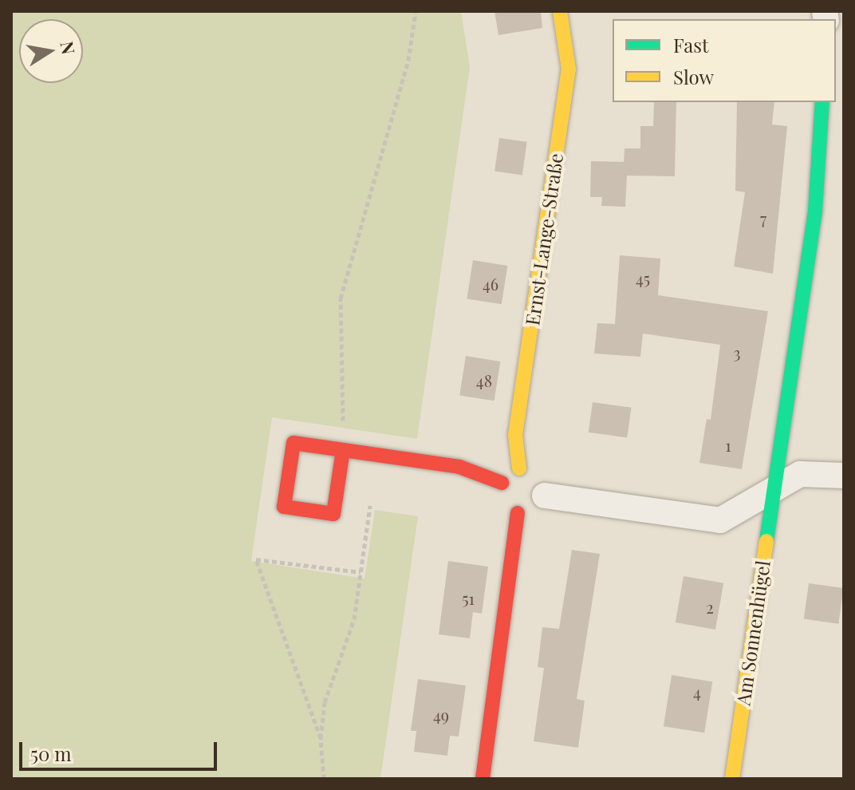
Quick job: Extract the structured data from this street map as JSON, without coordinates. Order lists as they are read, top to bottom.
{
  "streets": {
    "street": ["Ernst-Lange-Straße", "Am Sonnenhügel"]
  },
  "house_numbers": [
    "7",
    "45",
    "46",
    "3",
    "48",
    "1",
    "51",
    "2",
    "4",
    "49"
  ],
  "legend": ["Fast", "Slow"],
  "scale_bar": "50 m",
  "north": "right"
}
